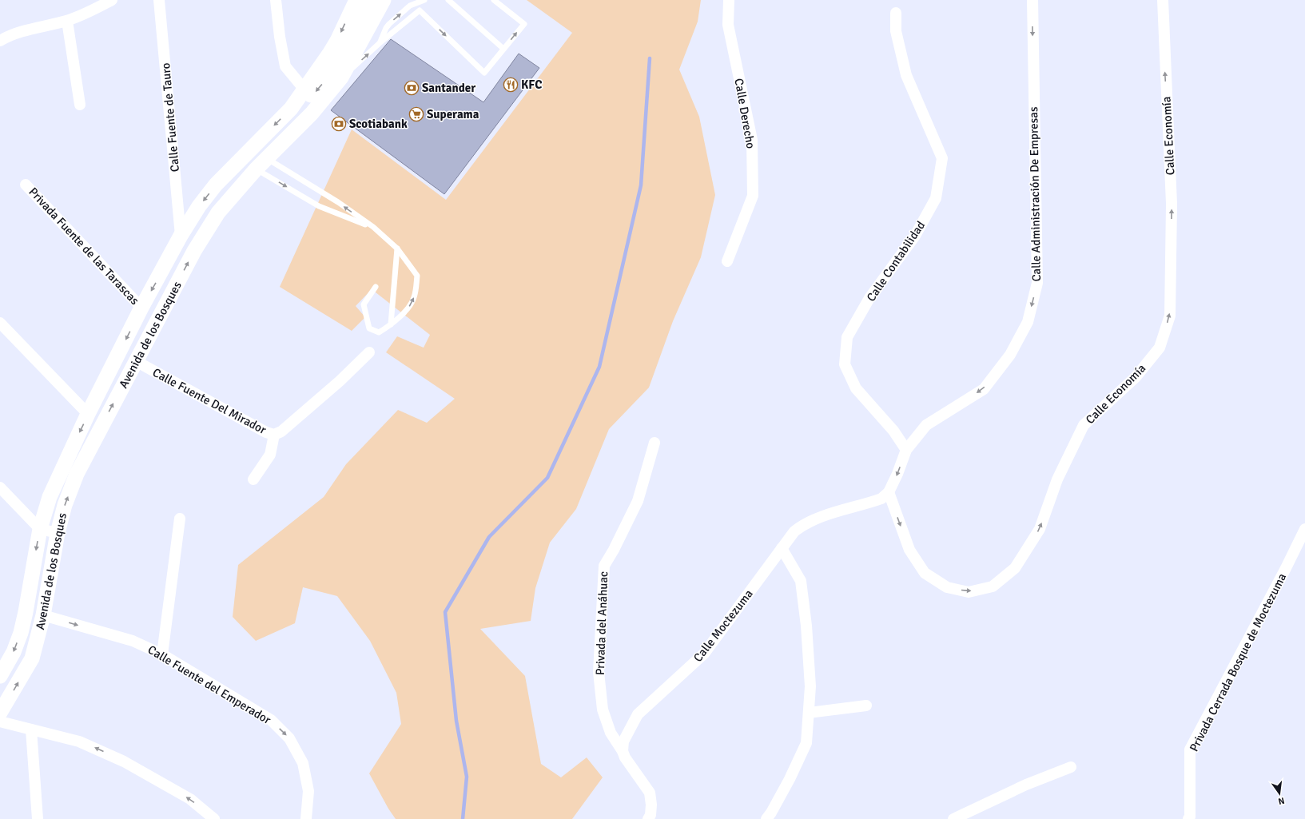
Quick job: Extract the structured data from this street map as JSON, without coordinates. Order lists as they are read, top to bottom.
{
  "streets": {
    "main road": ["Avenida de los Bosques"],
    "street": [
      "Calle Derecho",
      "Calle Fuente de Tauro",
      "Calle Economía",
      "Calle Administración De Empresas",
      "Privada Fuente de las Tarascas",
      "Calle Contabilidad",
      "Calle Fuente Del Mirador",
      "Privada del Anáhuac",
      "Calle Moctezuma",
      "Privada Cerrada Bosque de Moctezuma",
      "Calle Fuente del Emperador"
    ]
  },
  "crossings": [
    ["Calle Fuente de Tauro", "Avenida de los Bosques"],
    ["Calle Economía", "Calle Moctezuma"],
    ["Calle Administración De Empresas", "Calle Contabilidad"],
    ["Privada Fuente de las Tarascas", "Avenida de los Bosques"],
    ["Avenida de los Bosques", "Calle Fuente Del Mirador"],
    ["Avenida de los Bosques", "Calle Fuente del Emperador"],
    ["Privada del Anáhuac", "Calle Moctezuma"]
  ],
  "one_way": ["Calle Administración De Empresas", "Calle Fuente del Emperador"],
  "places": {
    "restaurant": ["KFC"],
    "bank": ["Santander", "Scotiabank"],
    "supermarket": ["Superama"]
  },
  "north": "bottom"
}
